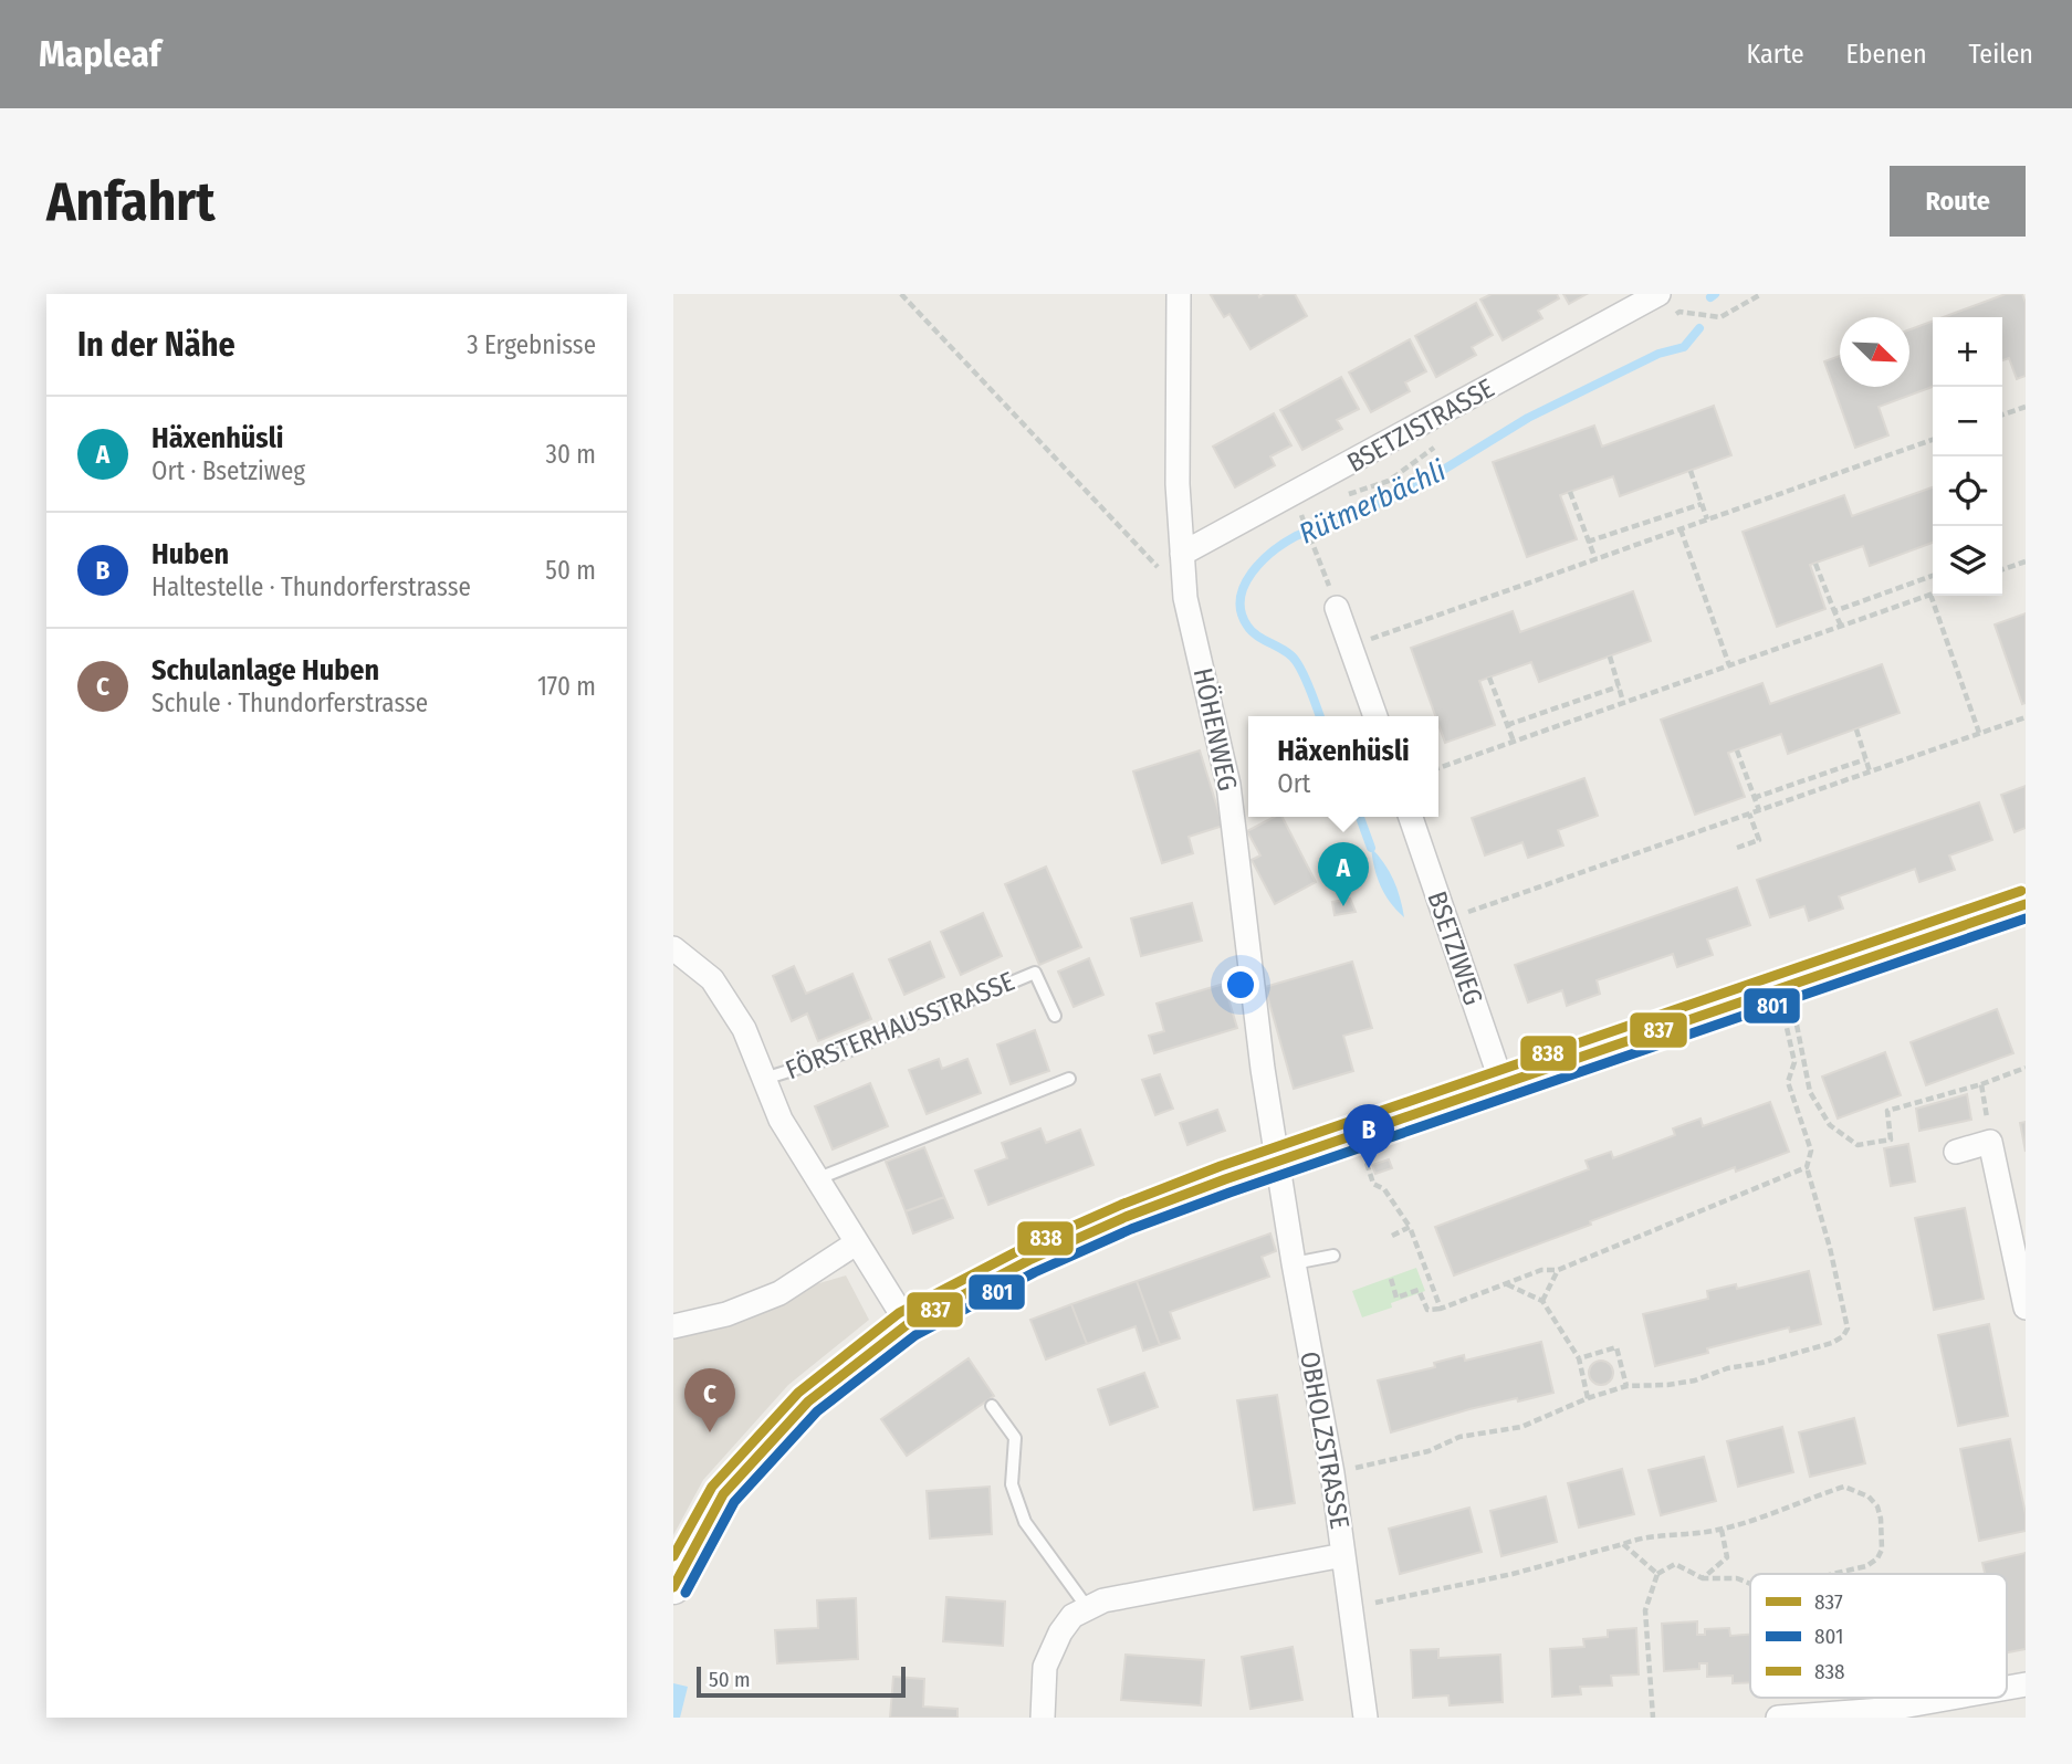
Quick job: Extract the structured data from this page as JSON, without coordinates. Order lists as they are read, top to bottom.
{
  "streets": {
    "street": [
      "BSETZISTRASSE",
      "HÖHENWEG",
      "BSETZIWEG",
      "FÖRSTERHAUSSTRASSE",
      "OBHOLZSTRASSE"
    ]
  },
  "crossings": [
    ["BSETZISTRASSE", "HÖHENWEG"],
    ["HÖHENWEG", "OBHOLZSTRASSE"]
  ],
  "water": ["Rütmerbächli"],
  "lines": ["transit line 838", "transit line 837", "transit line 801"],
  "legend": ["837", "801", "838"],
  "scale_bar": "50 m",
  "north": "bottom right",
  "page": {
    "header": "Mapleaf",
    "nav": ["Karte", "Ebenen", "Teilen"],
    "buttons": "Route",
    "title": "Anfahrt",
    "heading": ["In der Nähe", "3 Ergebnisse"],
    "map_buttons": ["+", "−"],
    "list": [
      {
        "mark": "A",
        "name": "Häxenhüsli",
        "note": "Ort · Bsetziweg",
        "value": "30 m"
      },
      {
        "mark": "B",
        "name": "Huben",
        "note": "Haltestelle · Thundorferstrasse",
        "value": "50 m"
      },
      {
        "mark": "C",
        "name": "Schulanlage Huben",
        "note": "Schule · Thundorferstrasse",
        "value": "170 m"
      }
    ],
    "popup": ["Häxenhüsli", "Ort"],
    "pins": ["A", "B", "C"],
    "scale": "50 m"
  }
}
